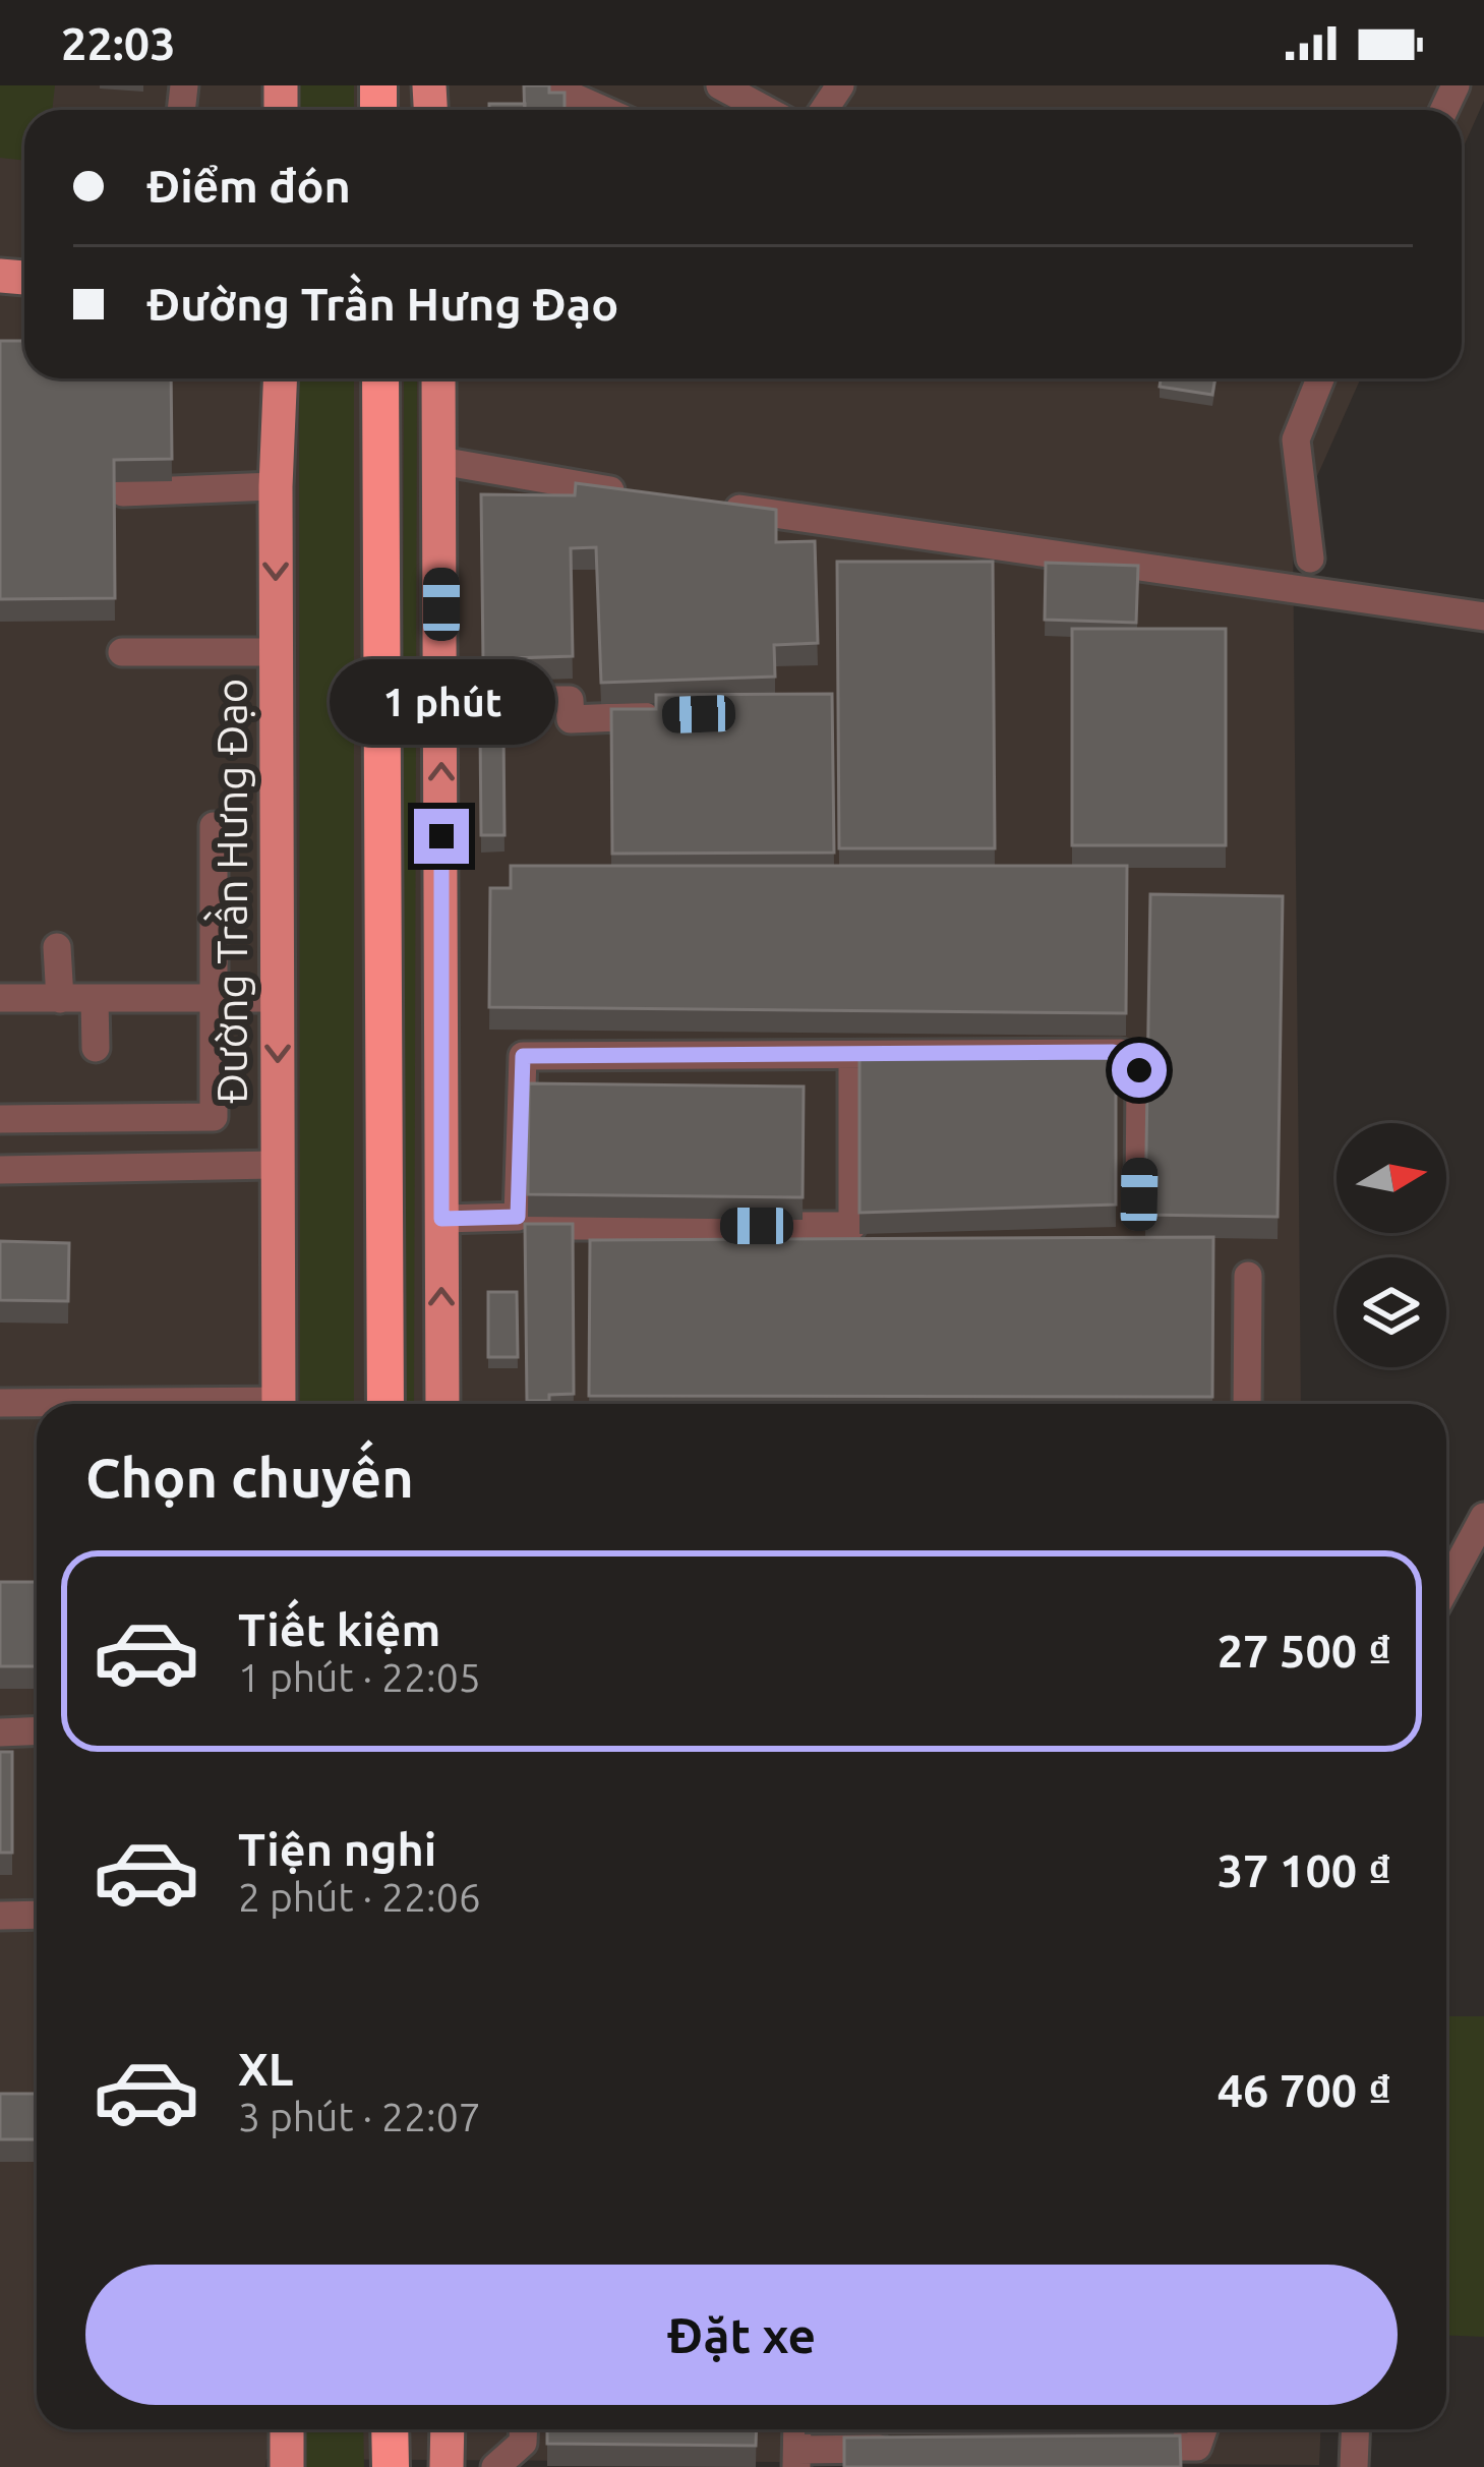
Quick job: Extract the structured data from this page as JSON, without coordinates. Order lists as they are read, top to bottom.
{
  "streets": {
    "main road": ["Đường Trần Hưng Đạo"]
  },
  "north": "right",
  "page": {
    "status": "22:03",
    "banner": ["Điểm đón", "Đường Trần Hưng Đạo"],
    "bubble": "1 phút",
    "heading": "Chọn chuyến",
    "list": [
      {
        "name": "Tiết kiệm",
        "note": "1 phút · 22:05",
        "value": "27 500 ₫"
      },
      {
        "name": "Tiện nghi",
        "note": "2 phút · 22:06",
        "value": "37 100 ₫"
      },
      {
        "name": "XL",
        "note": "3 phút · 22:07",
        "value": "46 700 ₫"
      }
    ],
    "buttons": "Đặt xe"
  }
}
